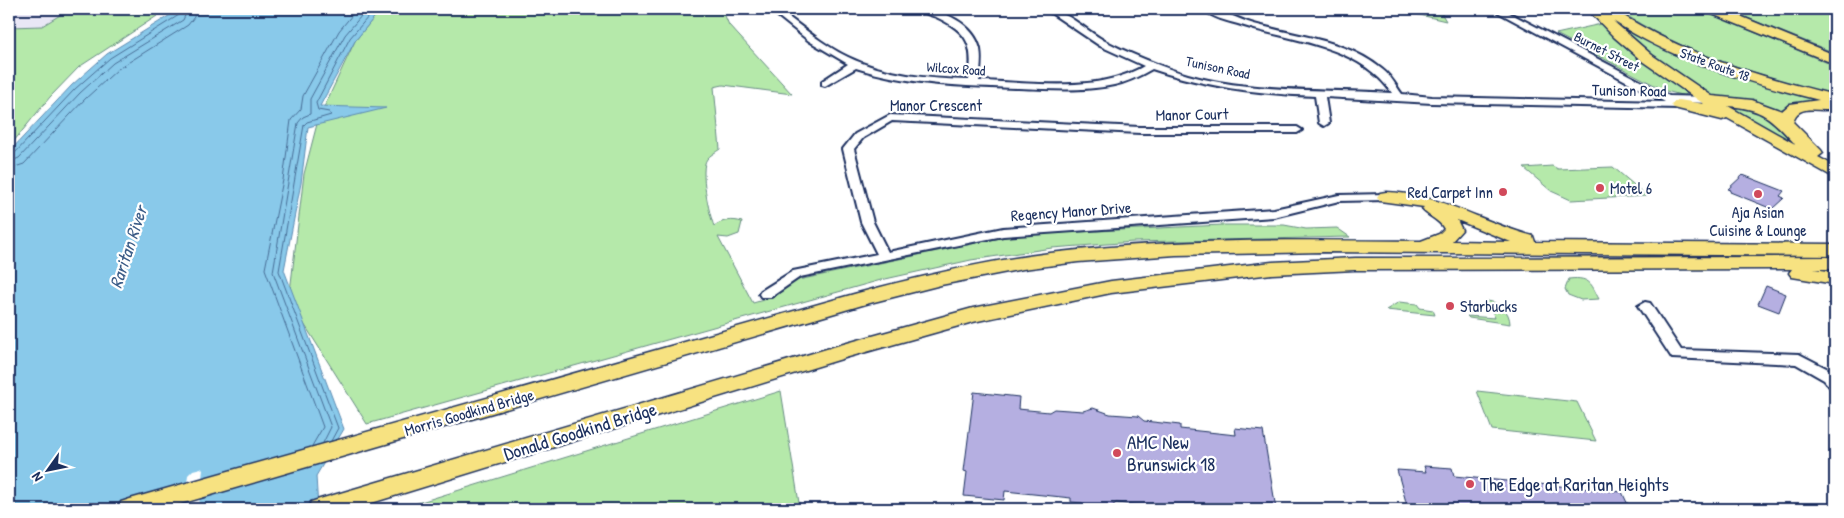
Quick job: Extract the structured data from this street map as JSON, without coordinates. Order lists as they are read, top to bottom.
{
  "streets": {
    "highway": ["State Route 18", "Morris Goodkind Bridge", "Donald Goodkind Bridge"],
    "street": [
      "Burnet Street",
      "Tunison Road",
      "Wilcox Road",
      "Manor Crescent",
      "Manor Court",
      "Regency Manor Drive"
    ]
  },
  "crossings": [
    ["Burnet Street", "Tunison Road"],
    ["Tunison Road", "Wilcox Road"],
    ["Manor Crescent", "Manor Court"],
    ["Manor Crescent", "Regency Manor Drive"]
  ],
  "water": ["Raritan River"],
  "places": [
    "Motel 6",
    "Red Carpet Inn",
    "Aja Asian Cuisine & Lounge",
    "Starbucks",
    "AMC New Brunswick 18",
    "The Edge at Raritan Heights"
  ],
  "north": "bottom left"
}
